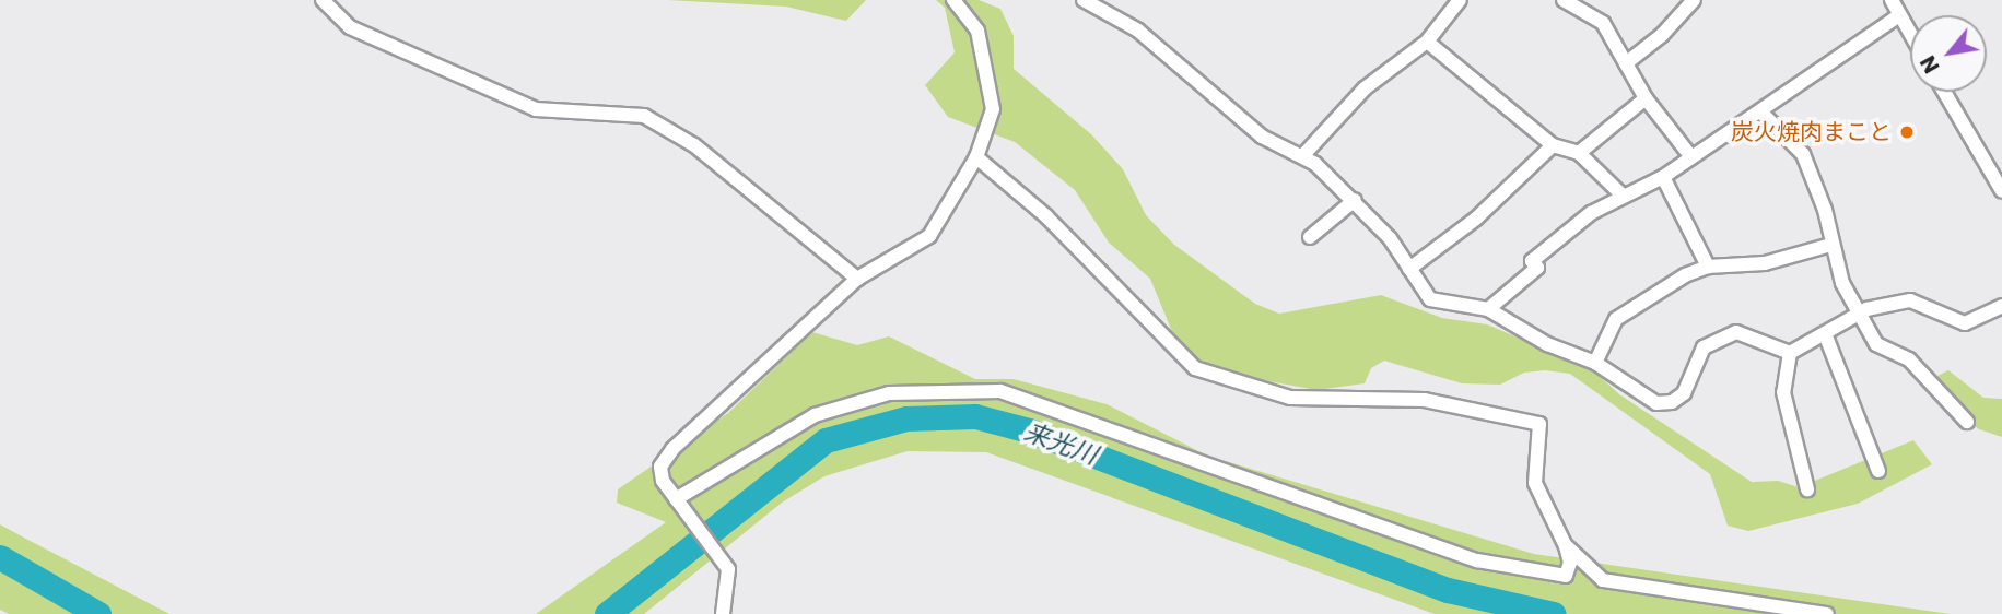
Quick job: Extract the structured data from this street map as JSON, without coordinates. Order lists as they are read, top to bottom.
{
  "water": ["来光川"],
  "places": ["炭火焼肉まこと"],
  "north": "bottom left"
}
